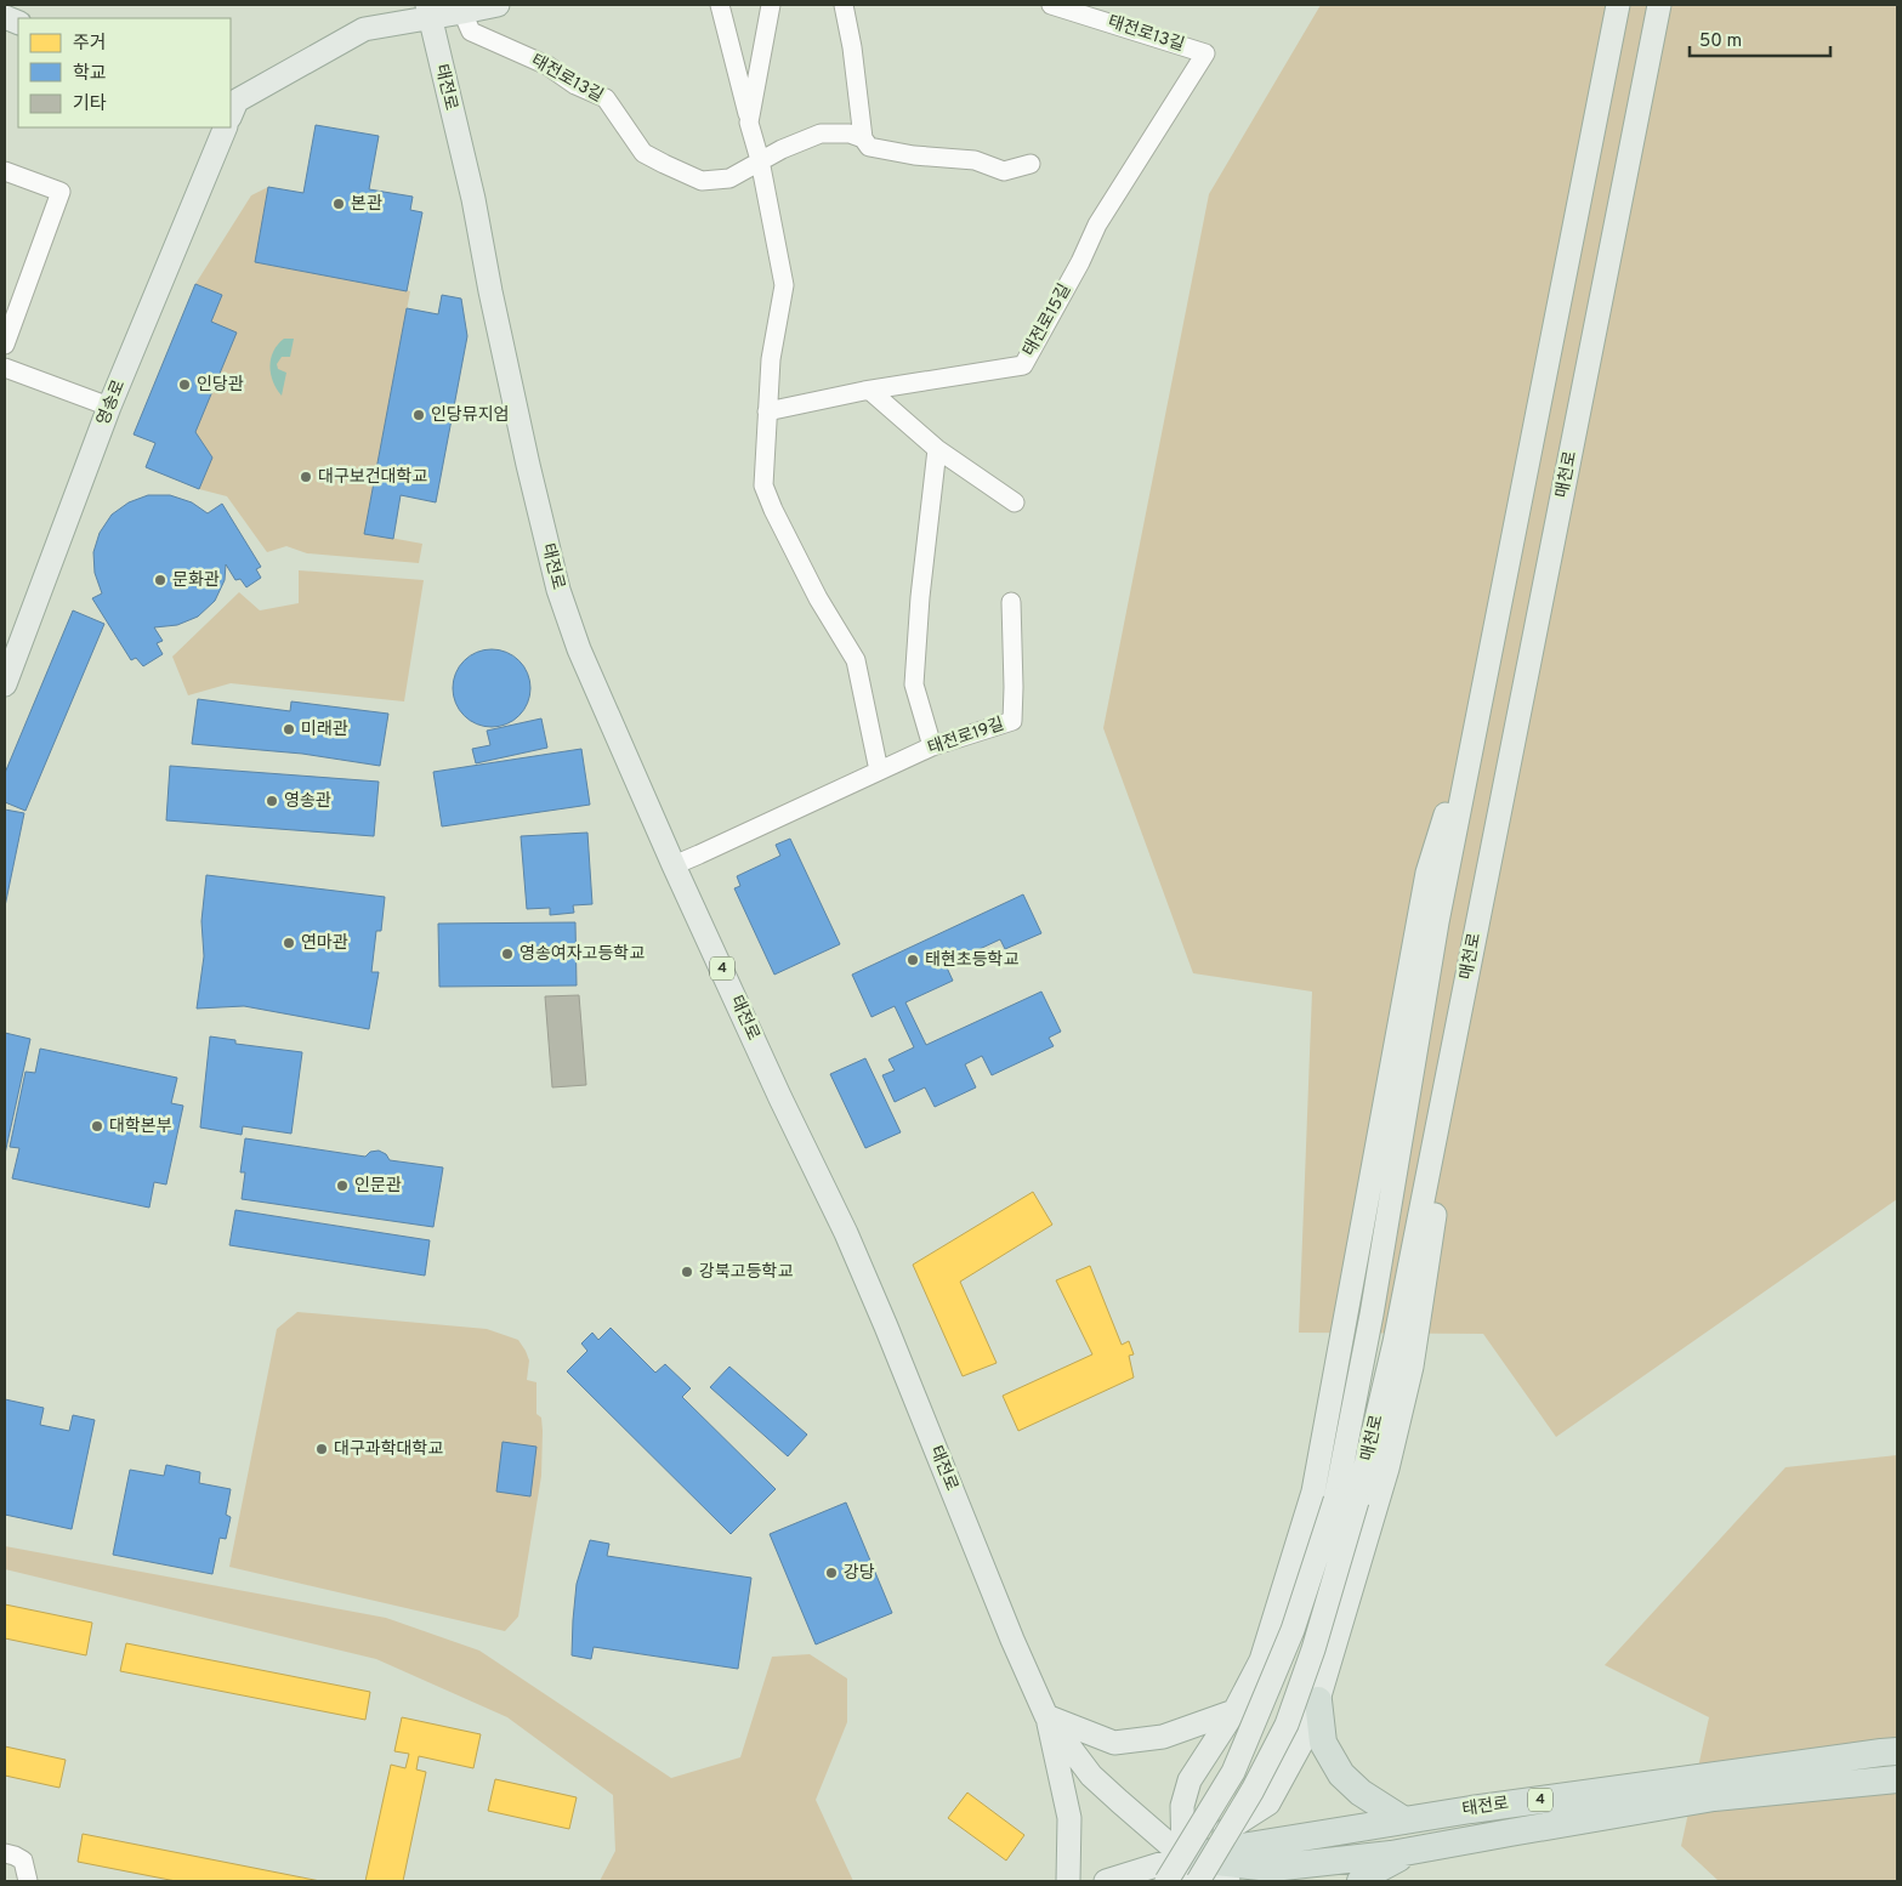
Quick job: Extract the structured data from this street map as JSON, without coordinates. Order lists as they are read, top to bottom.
{
  "streets": {
    "highway": ["태전로", "4"],
    "main road": ["영송로", "매천로"],
    "street": ["태전로13길", "태전로15길", "태전로19길"]
  },
  "crossings": [
    ["태전로13길", "태전로15길"],
    ["태전로", "태전로19길"]
  ],
  "places": [
    "본관",
    "인당관",
    "인당뮤지엄",
    "대구보건대학교",
    "문화관",
    "미래관",
    "영송관",
    "연마관",
    "영송여자고등학교",
    "태현초등학교",
    "대학본부",
    "인문관",
    "강북고등학교",
    "대구과학대학교",
    "강당"
  ],
  "legend": ["주거", "학교", "기타"],
  "scale_bar": "50 m"
}
